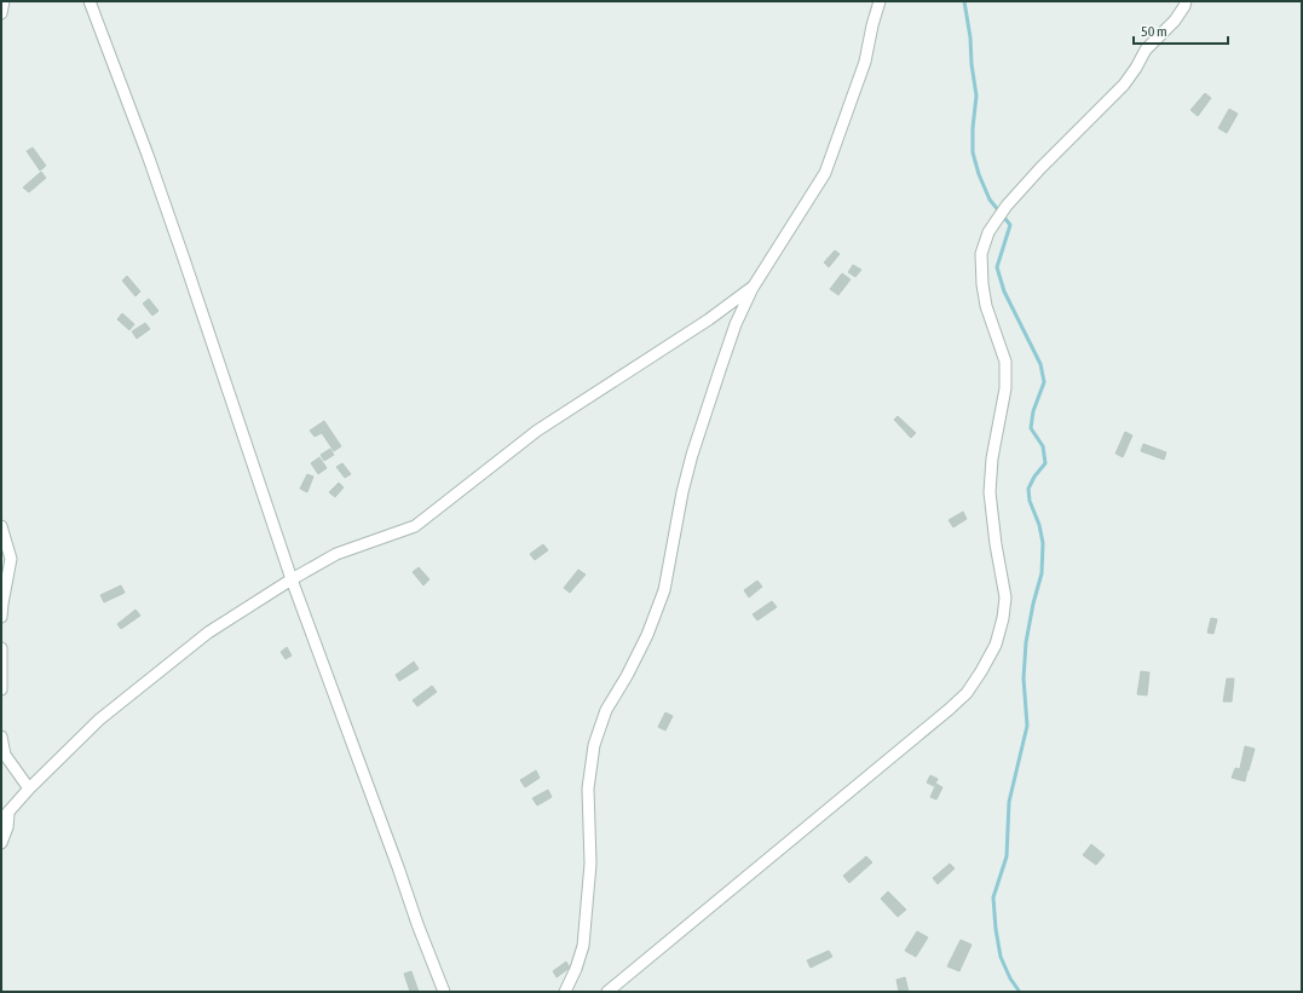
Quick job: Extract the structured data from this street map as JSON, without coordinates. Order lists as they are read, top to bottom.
{
  "scale_bar": "50 m"
}
